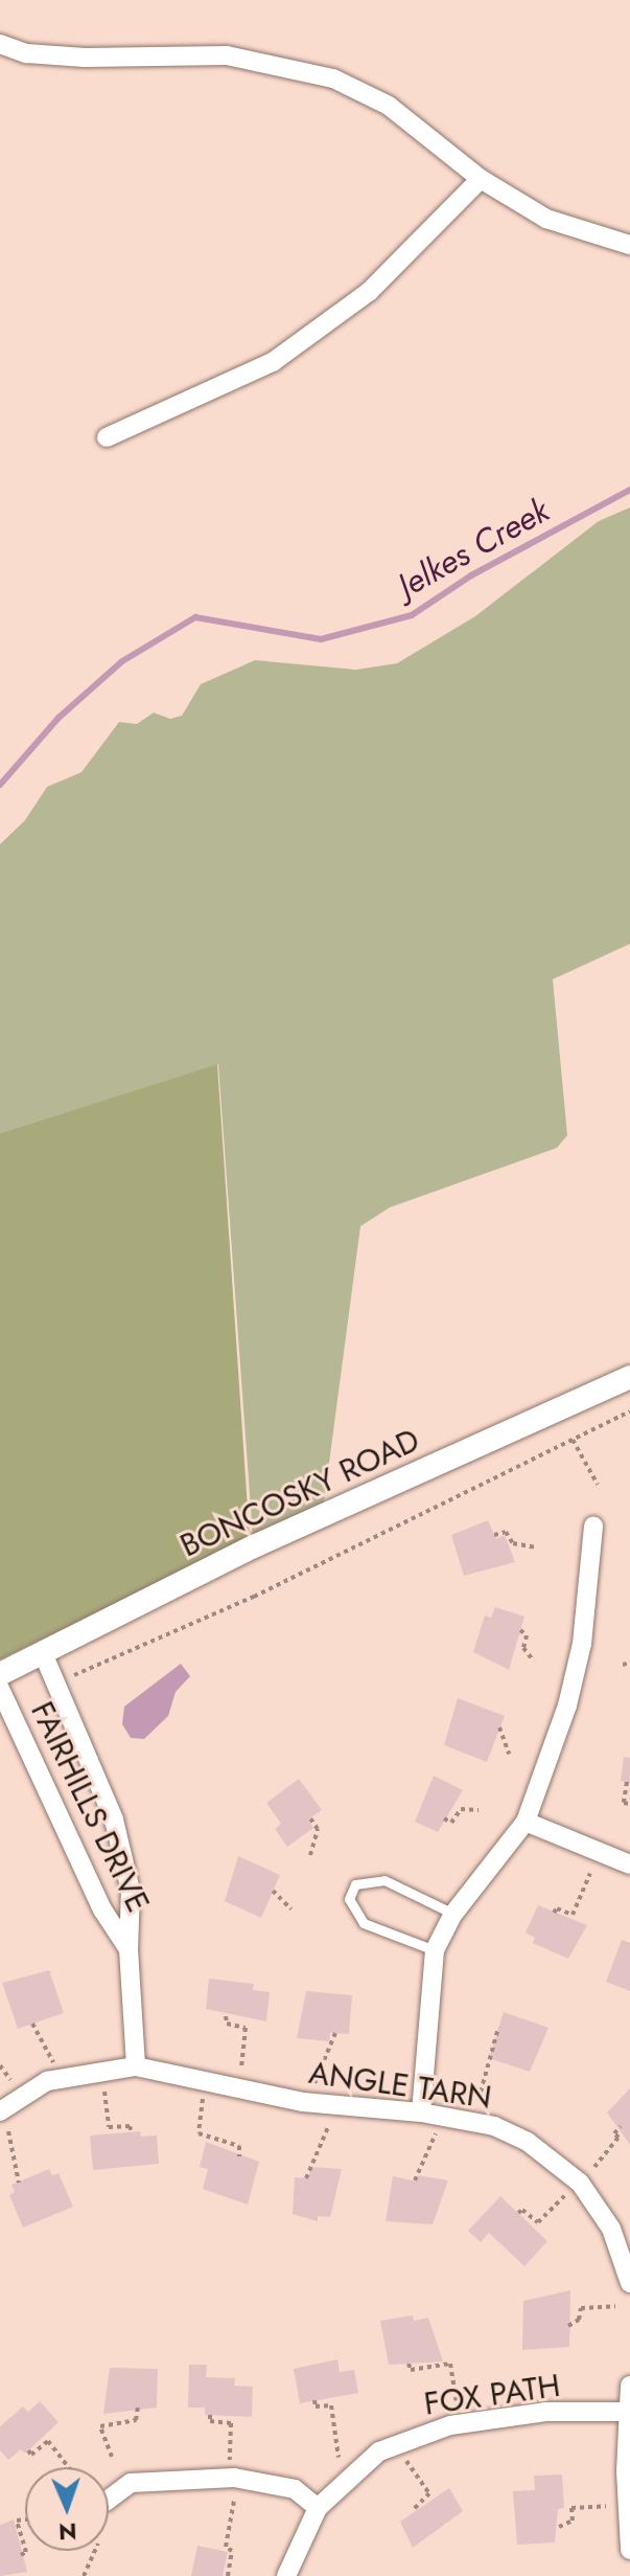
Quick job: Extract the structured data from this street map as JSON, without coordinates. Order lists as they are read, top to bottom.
{
  "streets": {
    "street": [
      "BONCOSKY ROAD",
      "FAIRHILLS DRIVE",
      "ANGLE TARN",
      "FOX PATH"
    ]
  },
  "crossings": [
    ["BONCOSKY ROAD", "FAIRHILLS DRIVE"],
    ["FAIRHILLS DRIVE", "ANGLE TARN"]
  ],
  "water": ["Jelkes Creek"],
  "north": "bottom"
}
